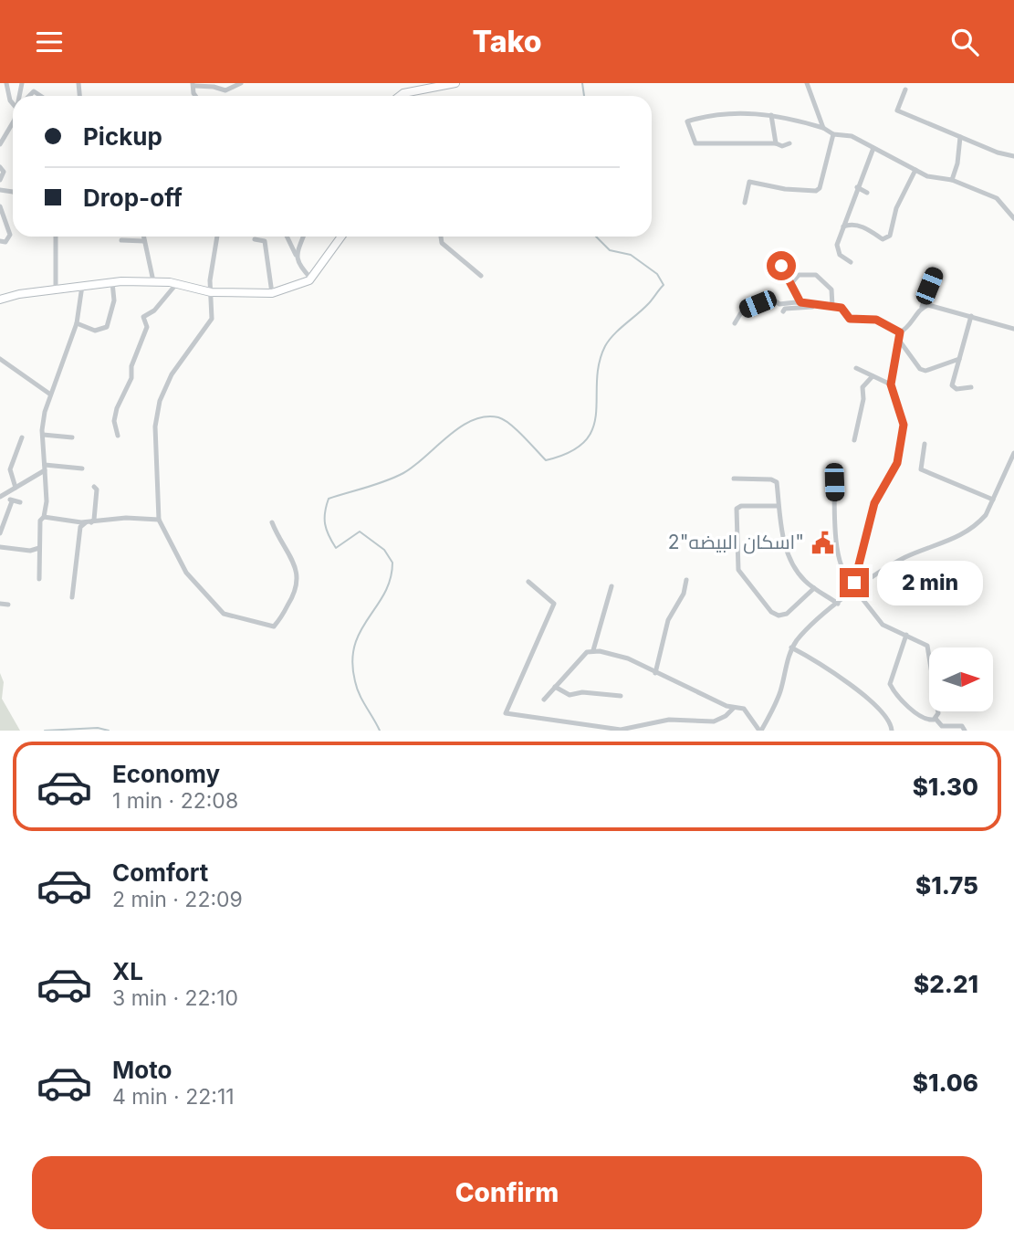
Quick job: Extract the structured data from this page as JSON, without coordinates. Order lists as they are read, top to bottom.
{
  "places": {
    "public building": ["اسكان البيضه\"2\""]
  },
  "north": "right",
  "page": {
    "header": "Tako",
    "banner": ["Pickup", "Drop-off"],
    "bubble": "2 min",
    "list": [
      {
        "name": "Economy",
        "note": "1 min · 22:08",
        "value": "$1.30"
      },
      {
        "name": "Comfort",
        "note": "2 min · 22:09",
        "value": "$1.75"
      },
      {
        "name": "XL",
        "note": "3 min · 22:10",
        "value": "$2.21"
      },
      {
        "name": "Moto",
        "note": "4 min · 22:11",
        "value": "$1.06"
      }
    ],
    "buttons": "Confirm"
  }
}
